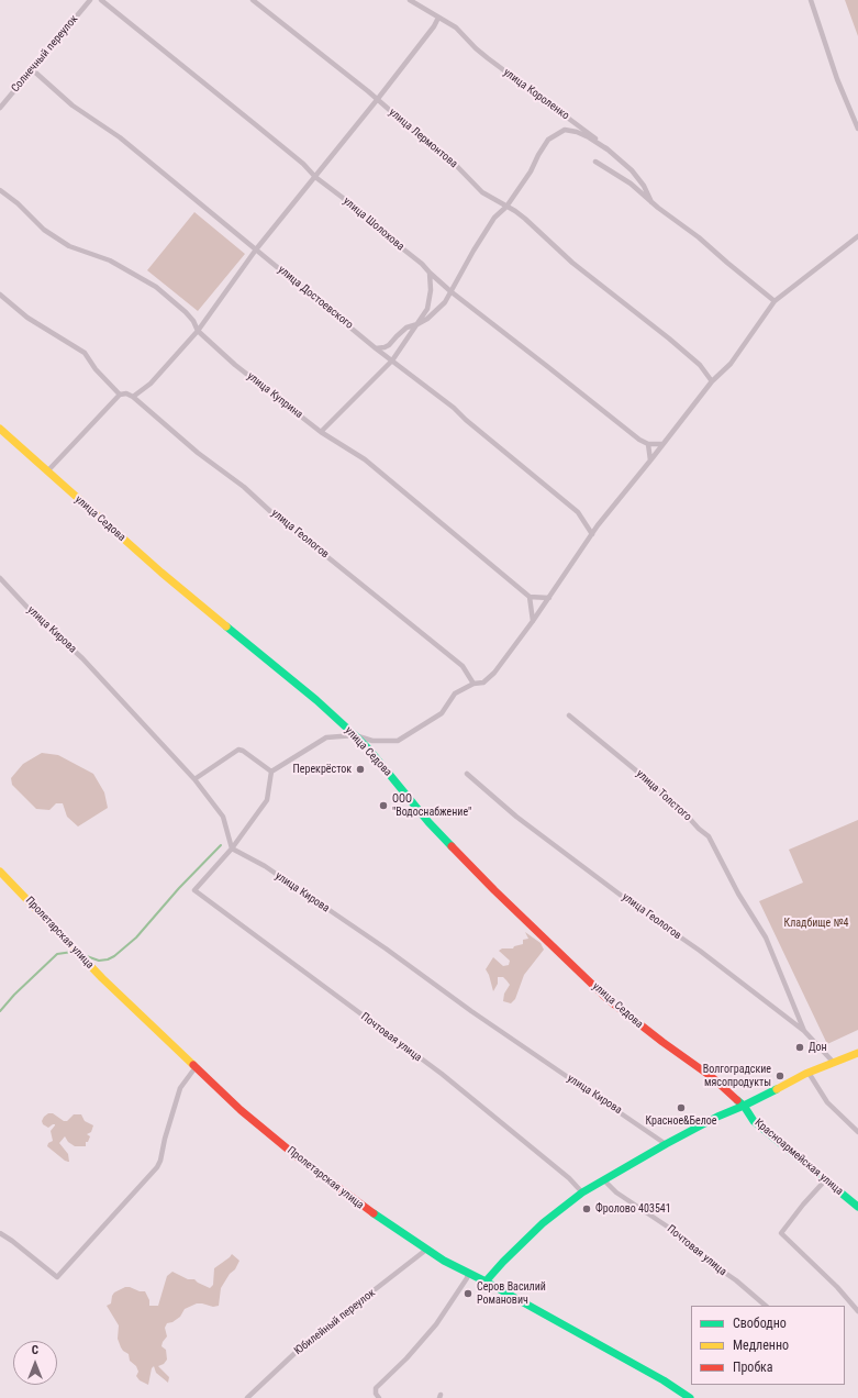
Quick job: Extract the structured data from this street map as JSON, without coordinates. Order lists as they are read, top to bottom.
{
  "streets": {
    "street": [
      "Солнечный переулок",
      "улица Короленко",
      "улица Лермонтова",
      "улица Шолохова",
      "улица Достоевского",
      "улица Куприна",
      "улица Седова",
      "улица Геологов",
      "улица Кирова",
      "улица Толстого",
      "Пролетарская улица",
      "Почтовая улица",
      "Красноармейская улица",
      "Юбилейный переулок"
    ]
  },
  "crossings": [
    ["Солнечный переулок", "улица Достоевского"],
    ["улица Седова", "Красноармейская улица"],
    ["улица Геологов", "улица Толстого"],
    ["улица Кирова", "Почтовая улица"],
    ["Пролетарская улица", "Юбилейный переулок"]
  ],
  "parks": ["Кладбище №4"],
  "places": [
    "Перекрёсток",
    "ООО \"Водоснабжение\"",
    "Дон",
    "Волгоградские мясопродукты",
    "Красное&Белое",
    "Фролово 403541",
    "Серов Василий Романович"
  ],
  "legend": ["Свободно", "Медленно", "Пробка"],
  "north": "top"
}
